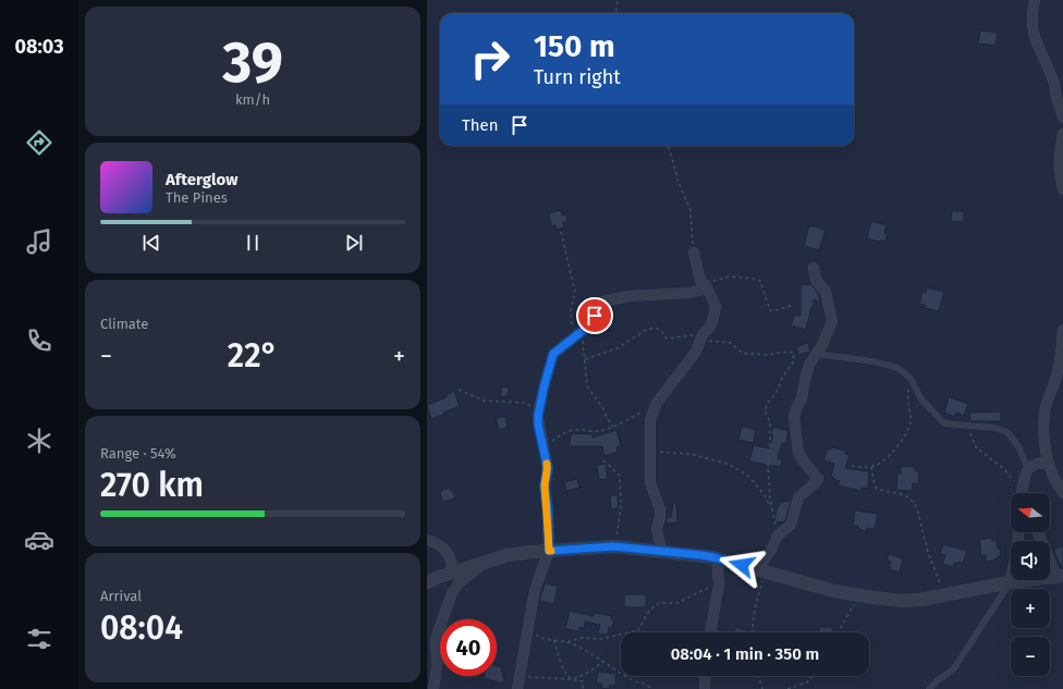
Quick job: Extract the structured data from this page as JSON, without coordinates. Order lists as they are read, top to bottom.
{
  "north": "left",
  "page": {
    "tabs": "08:03",
    "tile": [
      ["39", "km/h"],
      "Climate",
      ["Range · 54%", "270 km"],
      ["Arrival", "08:04"]
    ],
    "turn": ["150 m", "Turn right"],
    "then": "Then",
    "song": ["Afterglow", "The Pines"],
    "heat": ["−", "22°", "+"],
    "map_buttons": ["+", "−"],
    "limit": "40",
    "trip": "08:04 · 1 min · 350 m"
  }
}
